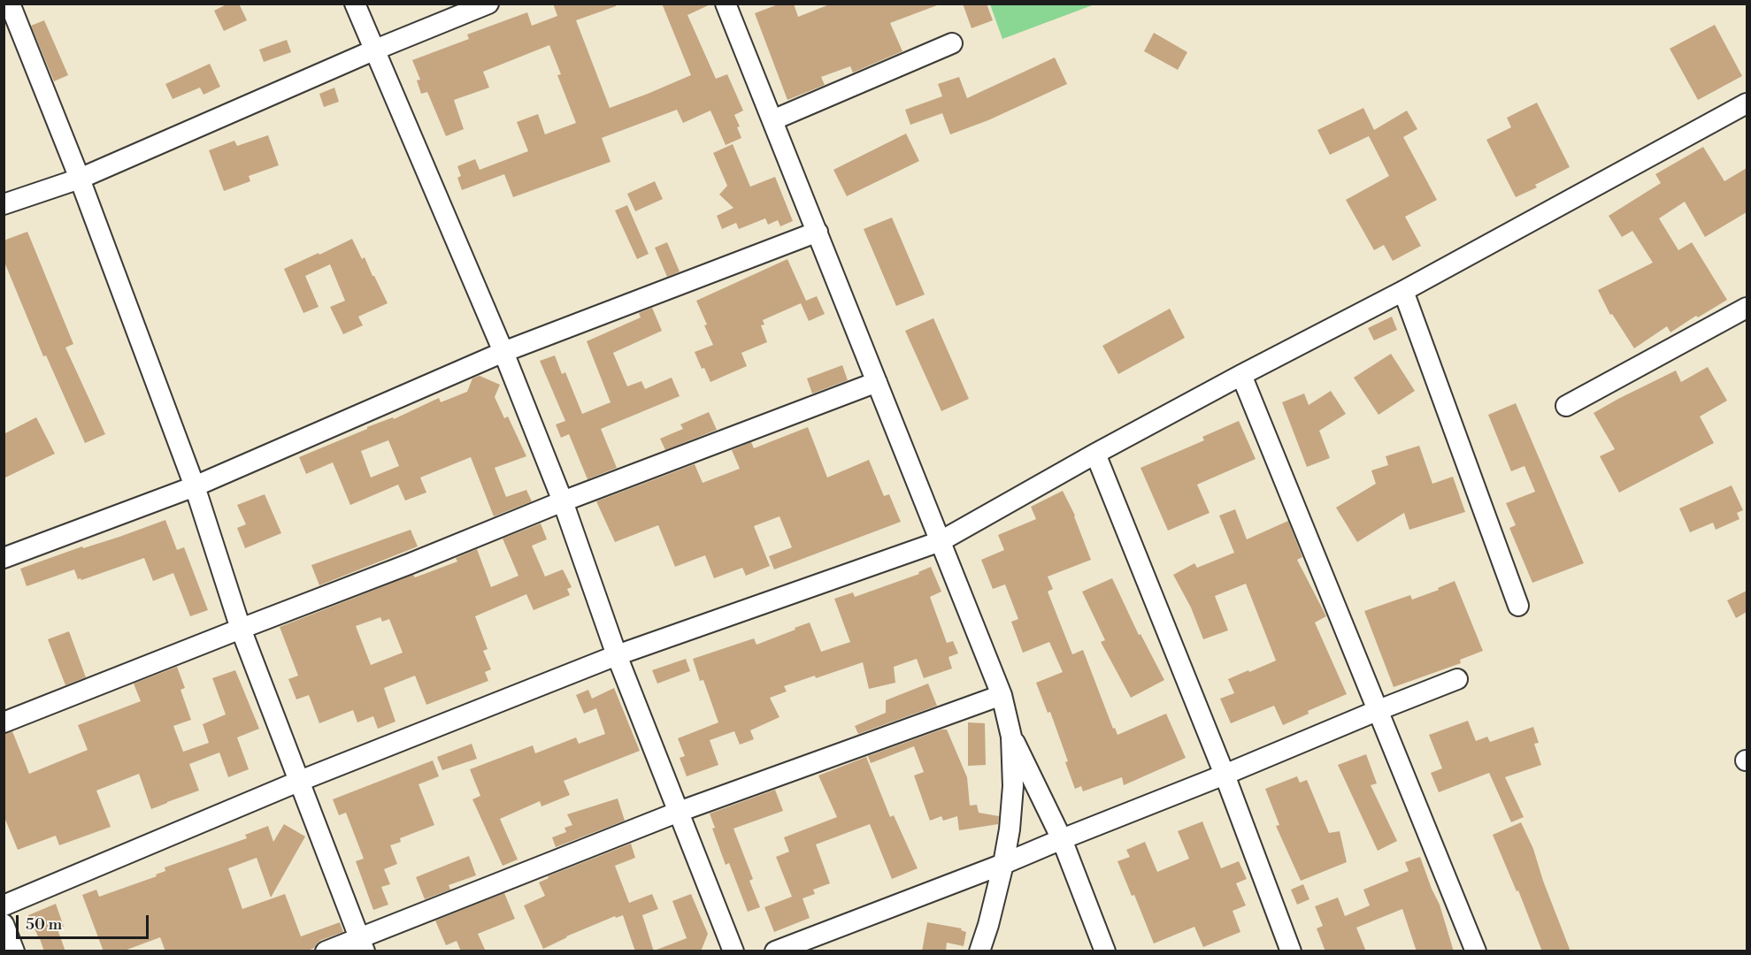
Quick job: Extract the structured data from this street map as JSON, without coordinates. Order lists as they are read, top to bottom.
{
  "scale_bar": "50 m"
}
